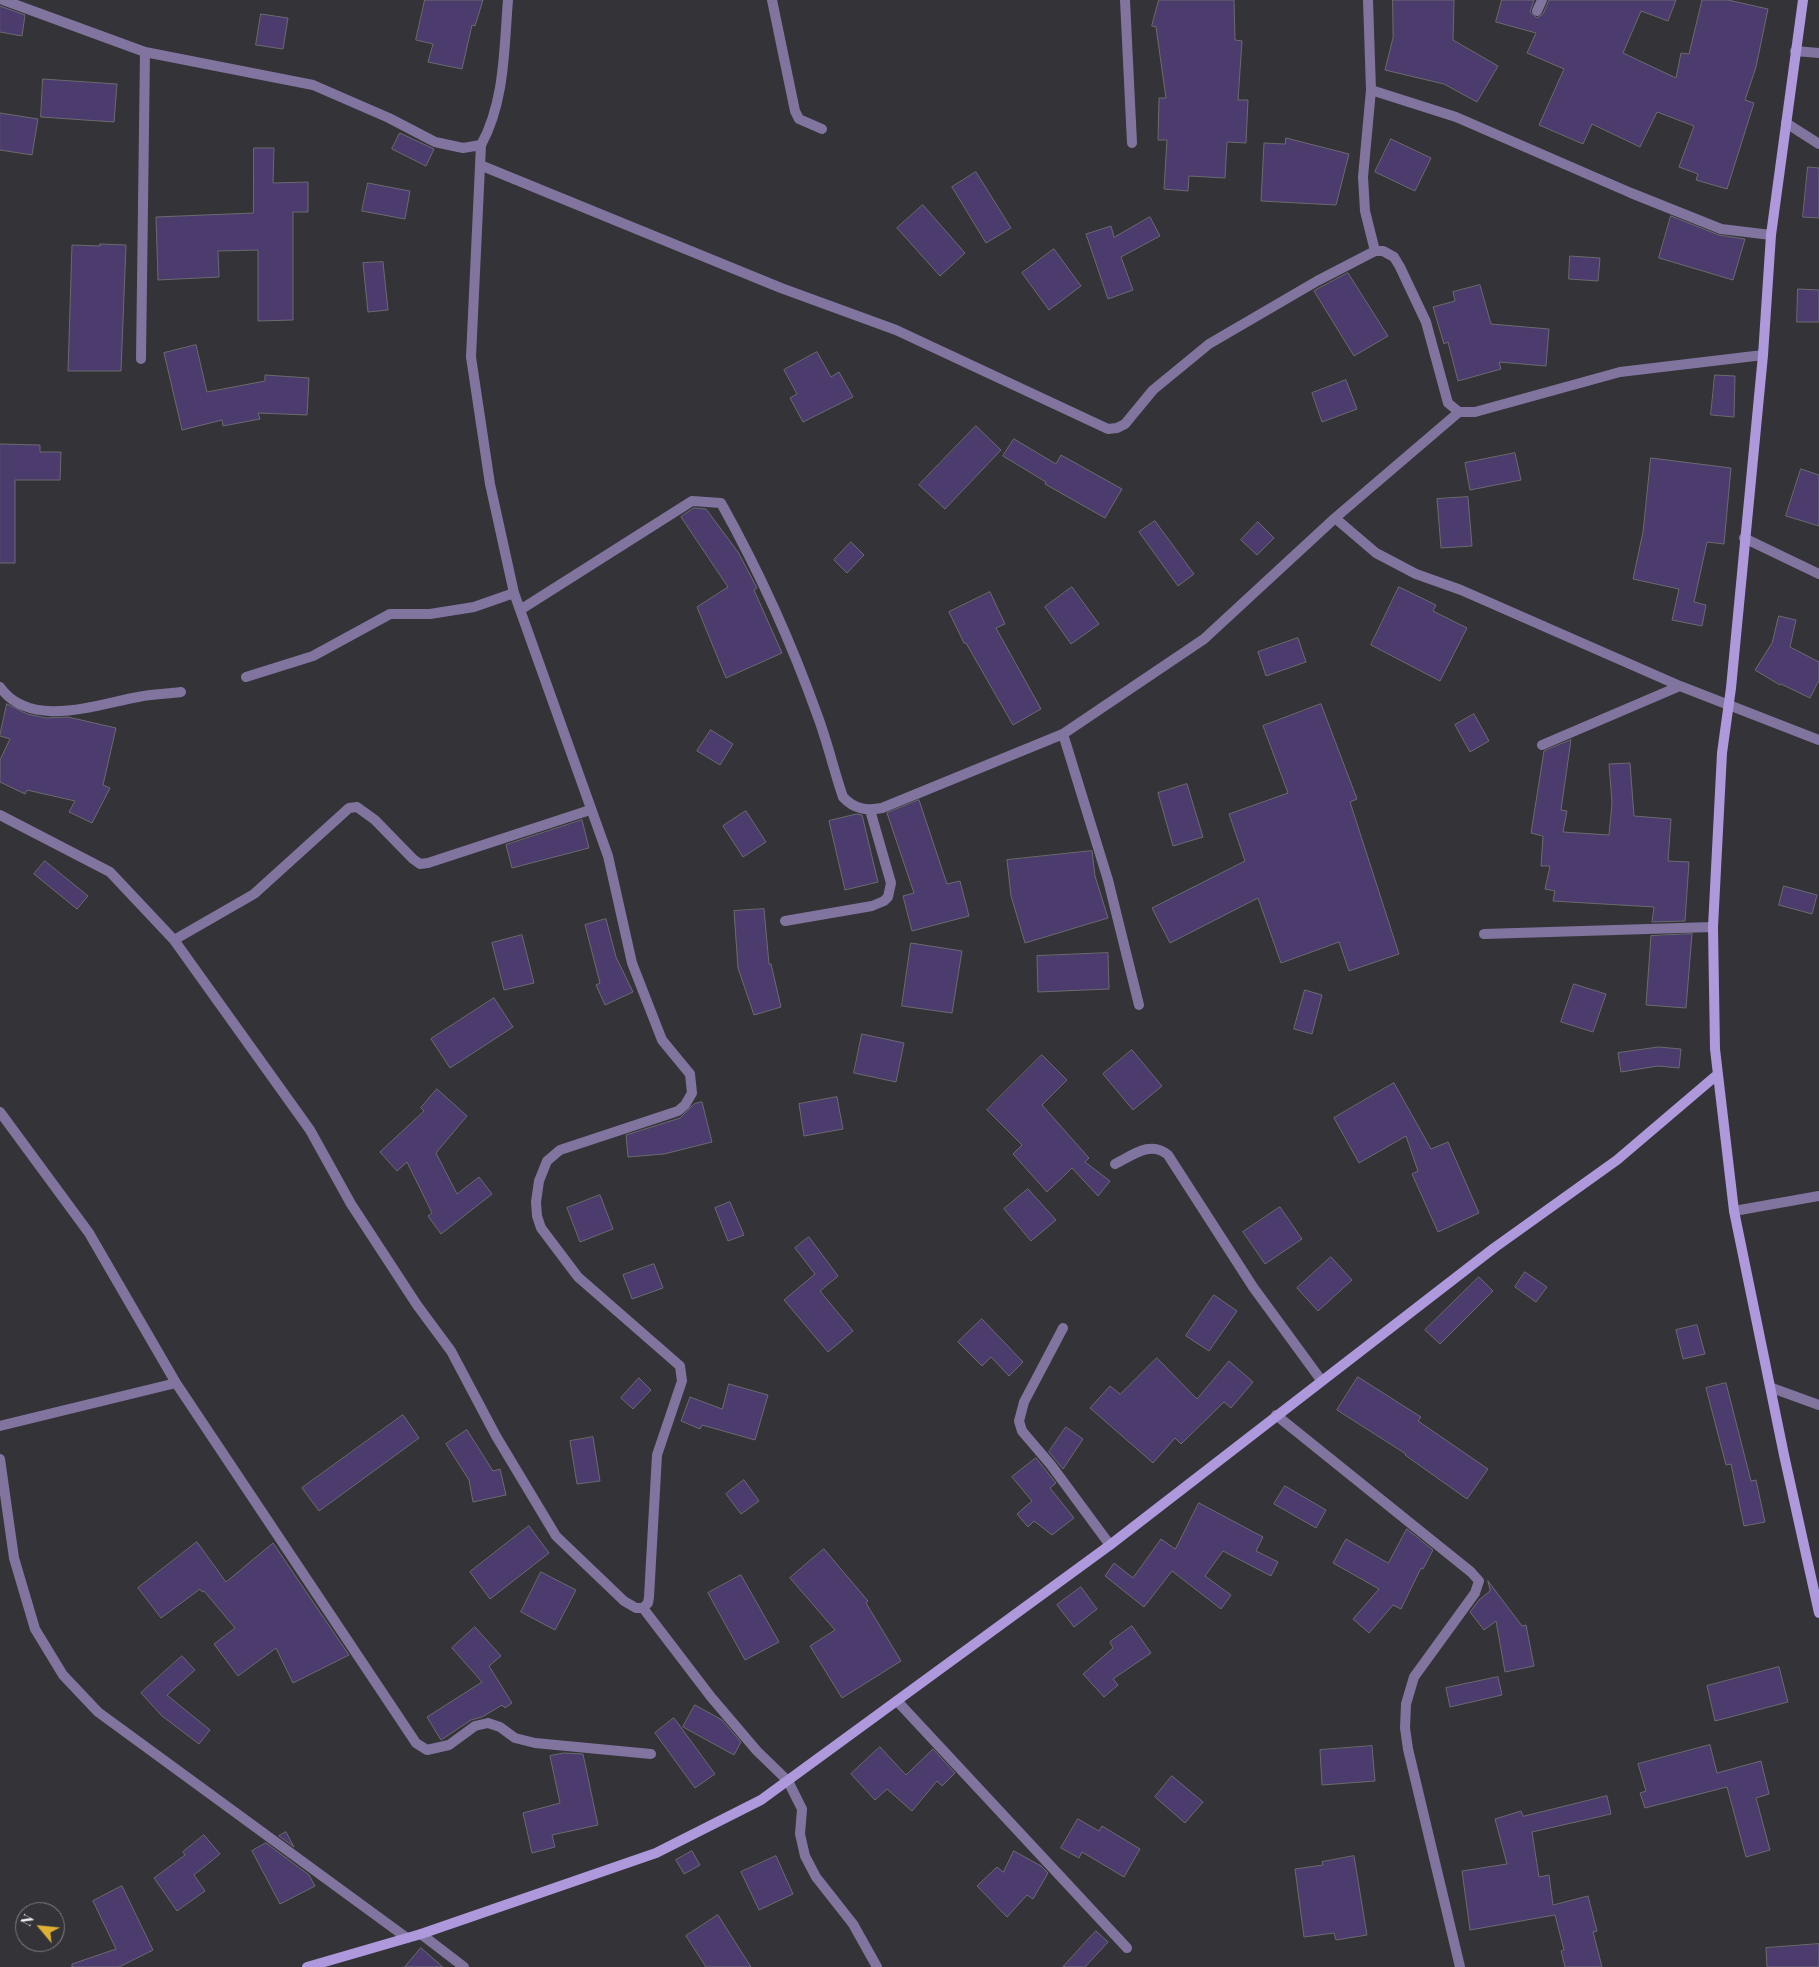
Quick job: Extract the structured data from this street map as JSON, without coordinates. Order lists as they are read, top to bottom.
{
  "north": "top left"
}
